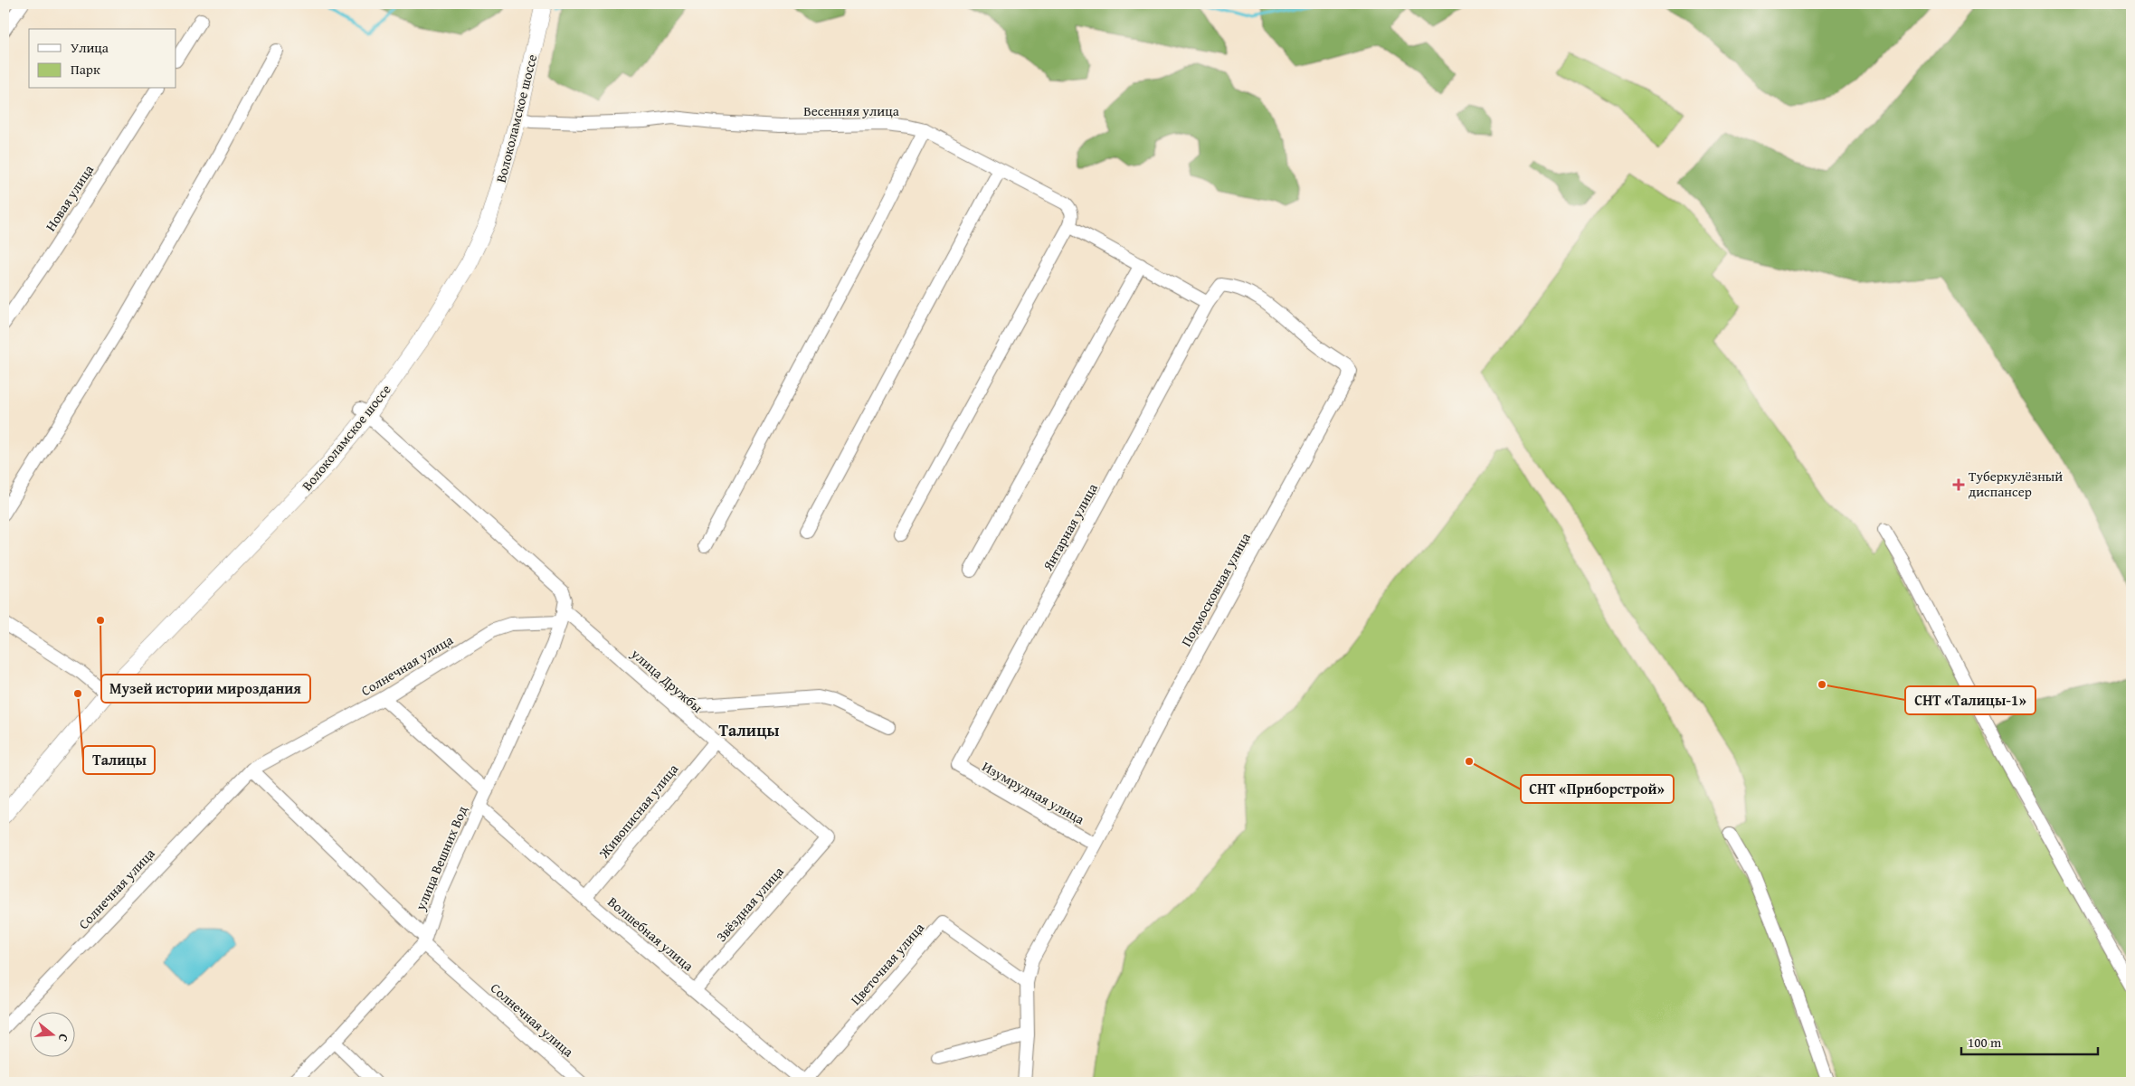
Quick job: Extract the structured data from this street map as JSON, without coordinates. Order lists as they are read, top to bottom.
{
  "streets": {
    "main road": ["Волоколамское шоссе"],
    "street": [
      "Весенняя улица",
      "Новая улица",
      "Янтарная улица",
      "Подмосковная улица",
      "Солнечная улица",
      "улица Дружбы",
      "Изумрудная улица",
      "Живописная улица",
      "улица Вешних Вод",
      "Звёздная улица",
      "Волшебная улица",
      "Цветочная улица"
    ]
  },
  "crossings": [
    ["Весенняя улица", "Волоколамское шоссе"],
    ["Янтарная улица", "Подмосковная улица"],
    ["Янтарная улица", "Изумрудная улица"],
    ["Подмосковная улица", "Изумрудная улица"],
    ["Подмосковная улица", "Цветочная улица"],
    ["Солнечная улица", "улица Вешних Вод"],
    ["улица Дружбы", "Живописная улица"],
    ["улица Дружбы", "улица Вешних Вод"],
    ["улица Дружбы", "Звёздная улица"],
    ["Живописная улица", "Волшебная улица"],
    ["улица Вешних Вод", "Волшебная улица"],
    ["Звёздная улица", "Волшебная улица"],
    ["Волшебная улица", "Цветочная улица"]
  ],
  "districts": ["Талицы"],
  "places": {
    "health": ["Туберкулёзный диспансер"],
    "other": [
      "Музей истории мироздания",
      "СНТ «Талицы-1»",
      "Талицы",
      "СНТ «Приборстрой»"
    ]
  },
  "legend": ["Улица", "Парк"],
  "scale_bar": "100 m",
  "north": "right"
}
